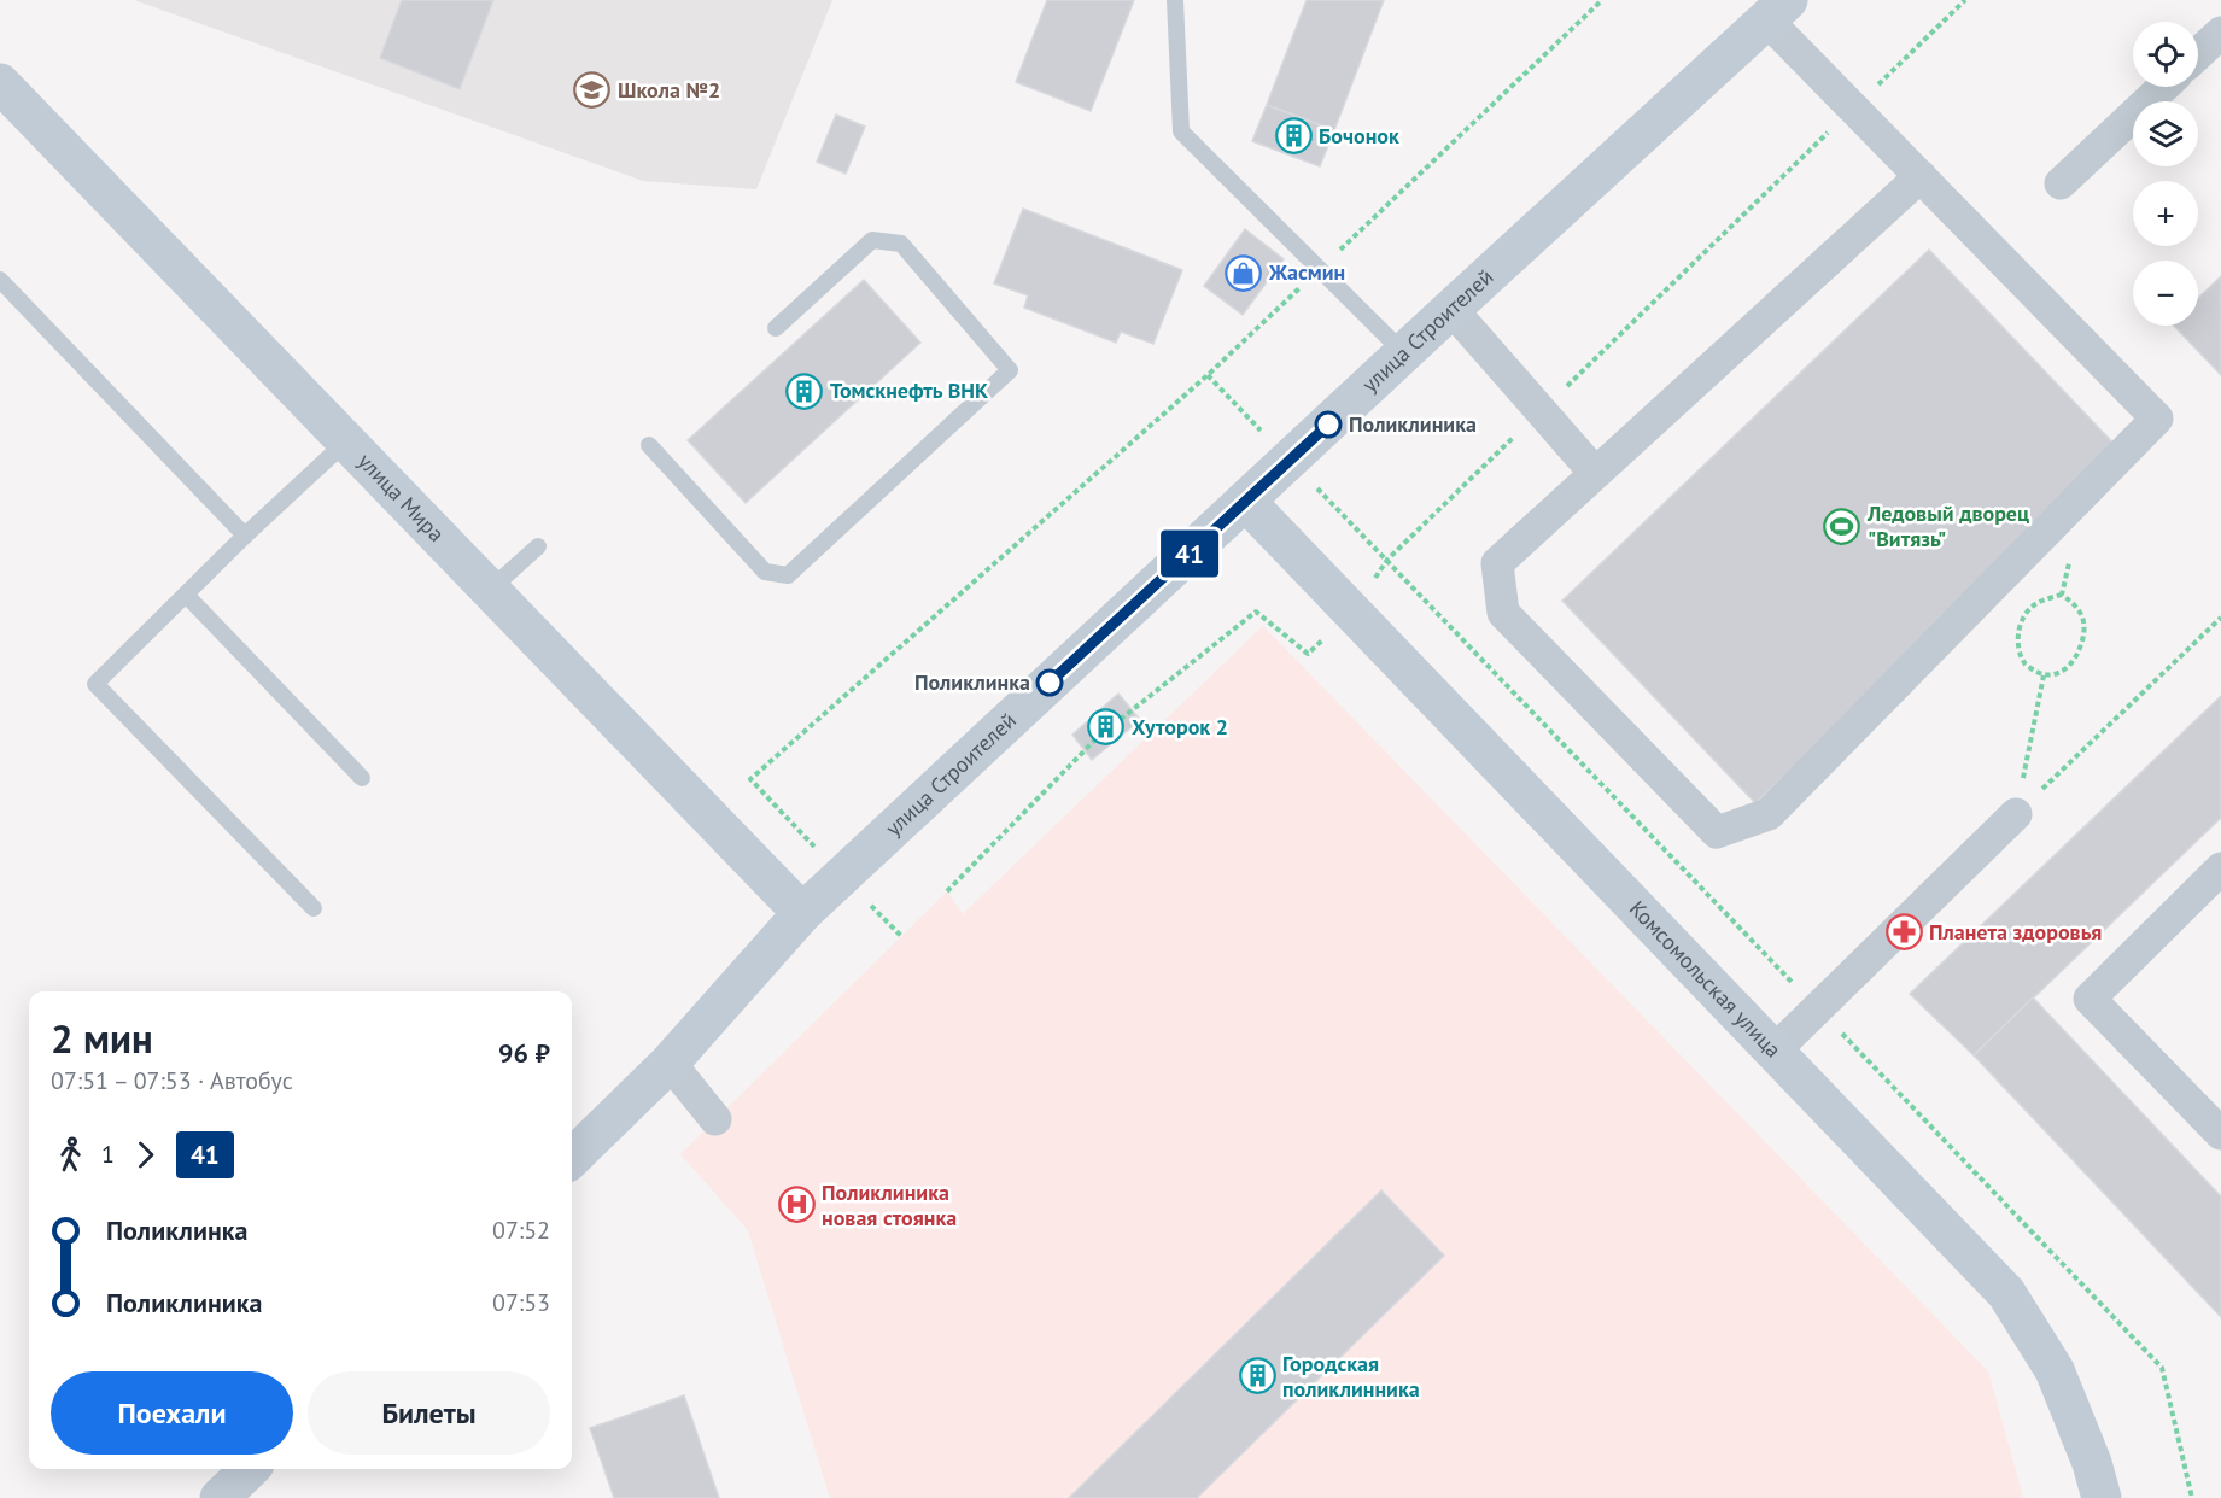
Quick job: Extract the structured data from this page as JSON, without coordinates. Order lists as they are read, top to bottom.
{
  "streets": {
    "street": ["улица Строителей", "улица Мира", "Комсомольская улица"]
  },
  "crossings": [
    ["улица Строителей", "улица Мира"],
    ["улица Строителей", "Комсомольская улица"]
  ],
  "places": {
    "school or university": ["Школа №2"],
    "building": [
      "Бочонок",
      "Томскнефть ВНК",
      "Хуторок 2",
      "Городская поликлинника"
    ],
    "shop": ["Жасмин"],
    "other": ["Поликлиника", "Поликлинка"],
    "sports": ["Ледовый дворец \"Витязь\""],
    "pharmacy": ["Планета здоровья"],
    "hospital": ["Поликлиника новая стоянка"]
  },
  "lines": ["bus line 41"],
  "page": {
    "on_map": "41",
    "map_buttons": ["+", "−"],
    "heading": ["2 мин", "07:51 – 07:53 · Автобус", "96 ₽"],
    "legs": ["1", "41"],
    "list": [
      {
        "name": "Поликлинка",
        "value": "07:52"
      },
      {
        "name": "Поликлиника",
        "value": "07:53"
      }
    ],
    "buttons": ["Поехали", "Билеты"]
  }
}
